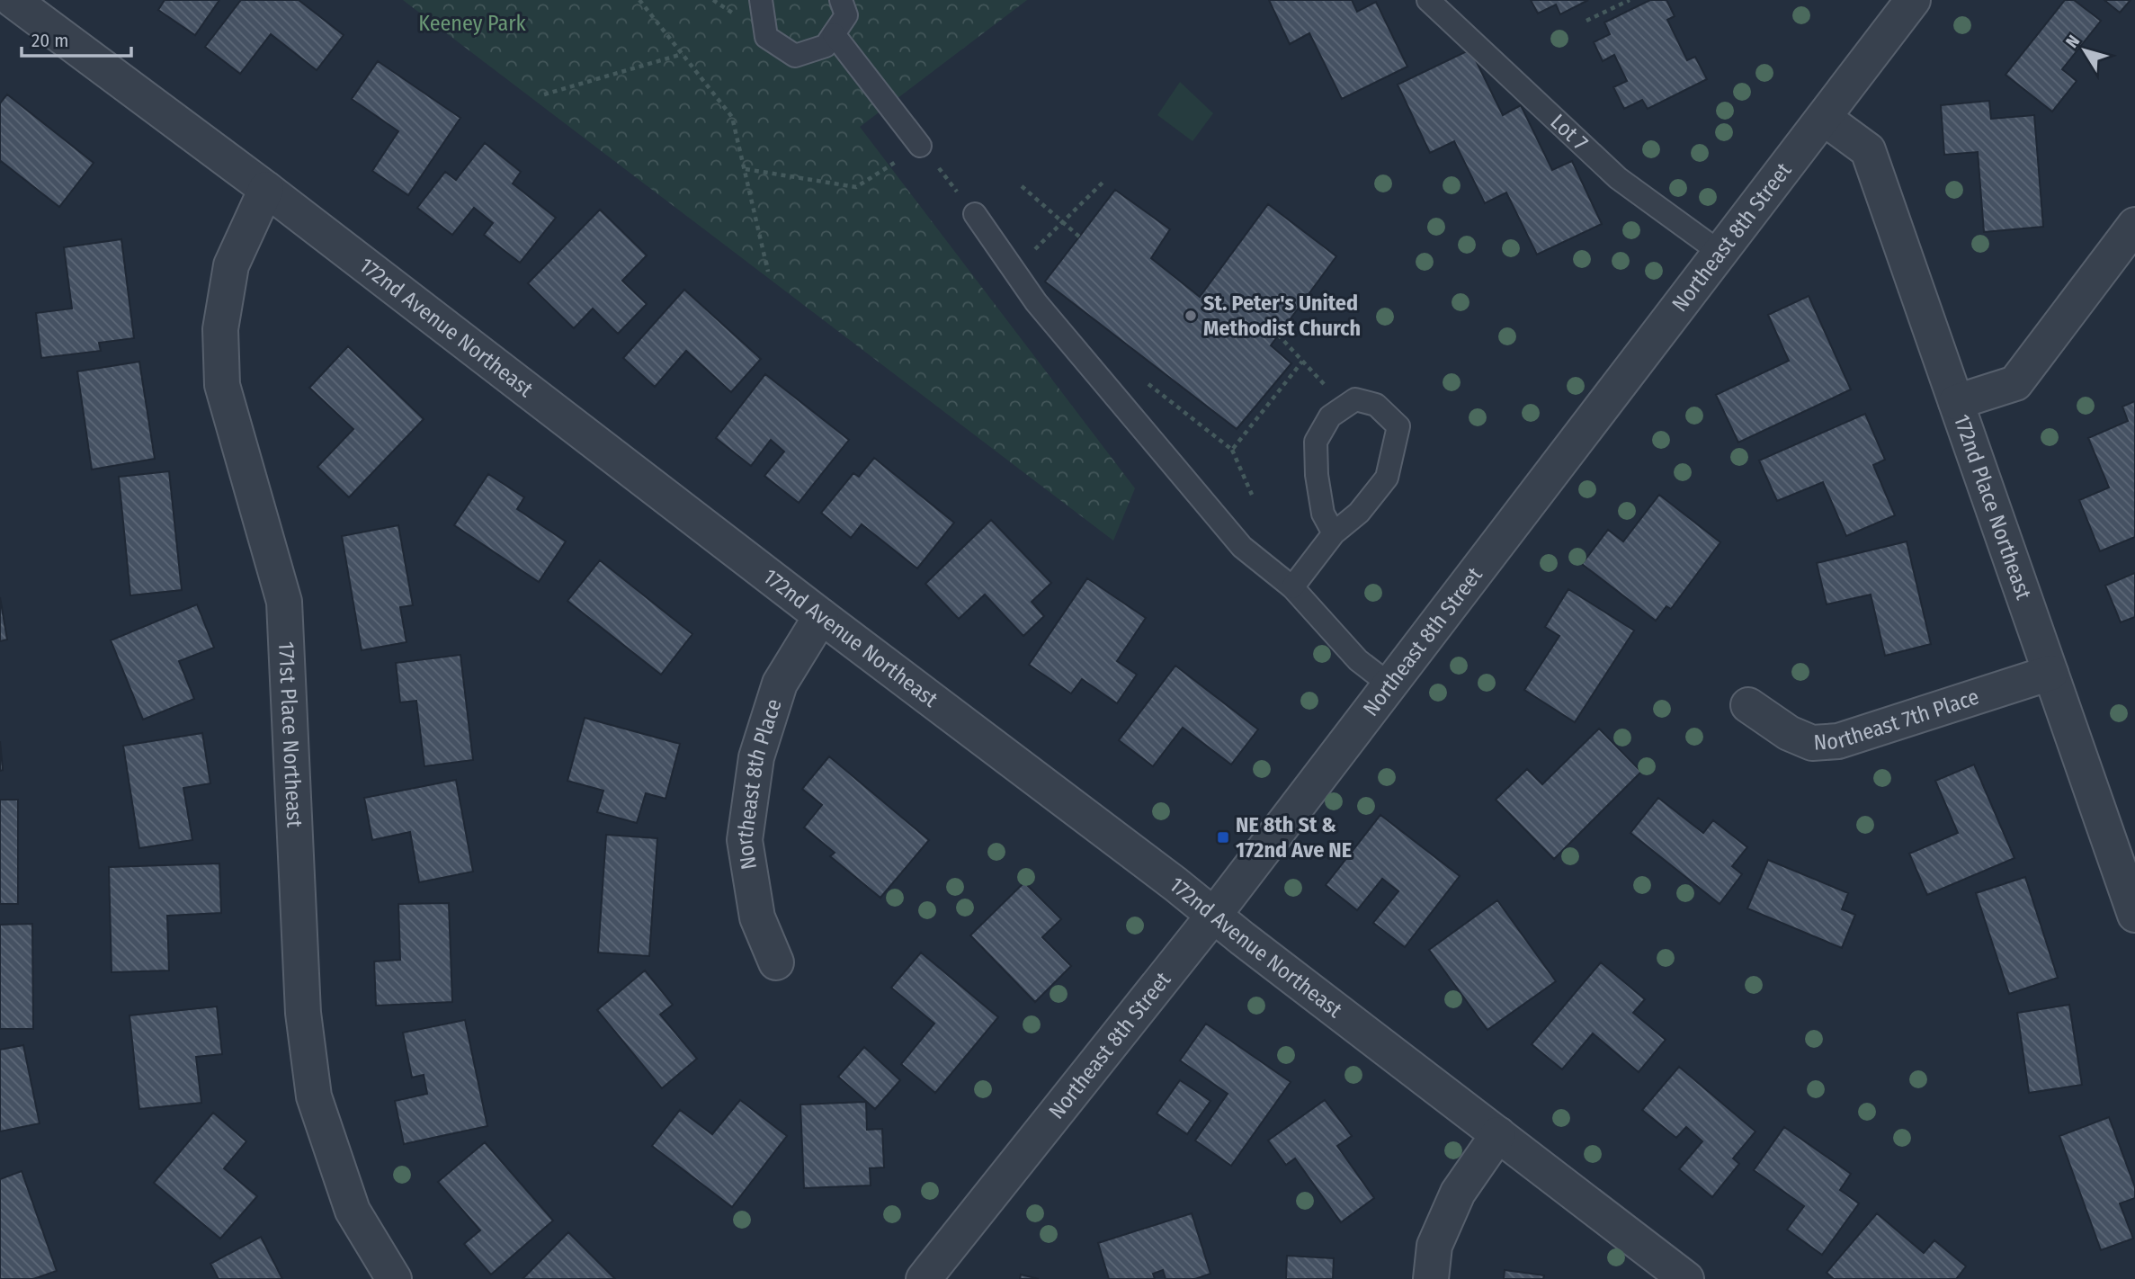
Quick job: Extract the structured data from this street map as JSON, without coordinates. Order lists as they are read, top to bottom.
{
  "streets": {
    "street": [
      "Northeast 8th Street",
      "172nd Avenue Northeast",
      "172nd Place Northeast",
      "Northeast 7th Place",
      "171st Place Northeast",
      "Northeast 8th Place"
    ],
    "lane": ["Lot 7"]
  },
  "crossings": [
    ["Lot 7", "Northeast 8th Street"],
    ["Northeast 8th Street", "172nd Avenue Northeast"],
    ["Northeast 8th Street", "172nd Place Northeast"],
    ["172nd Avenue Northeast", "171st Place Northeast"],
    ["172nd Avenue Northeast", "Northeast 8th Place"],
    ["172nd Place Northeast", "Northeast 7th Place"]
  ],
  "parks": ["Keeney Park"],
  "places": {
    "other": ["St. Peter's United Methodist Church"],
    "transit": ["NE 8th St & 172nd Ave NE"]
  },
  "scale_bar": "20 m",
  "north": "top left"
}
